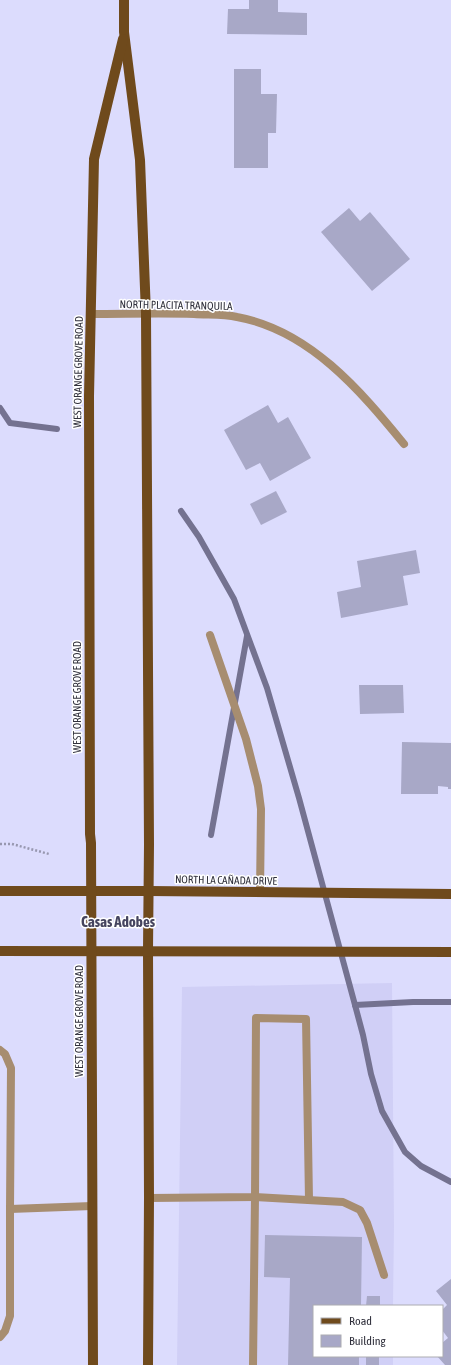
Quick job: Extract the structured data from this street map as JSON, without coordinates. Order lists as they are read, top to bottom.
{
  "streets": {
    "main road": ["WEST ORANGE GROVE ROAD", "NORTH LA CAÑADA DRIVE"],
    "street": ["NORTH PLACITA TRANQUILA"]
  },
  "crossings": [
    ["NORTH PLACITA TRANQUILA", "WEST ORANGE GROVE ROAD"],
    ["WEST ORANGE GROVE ROAD", "NORTH LA CAÑADA DRIVE"]
  ],
  "districts": ["Casas Adobes"],
  "legend": ["Road", "Building"]
}
